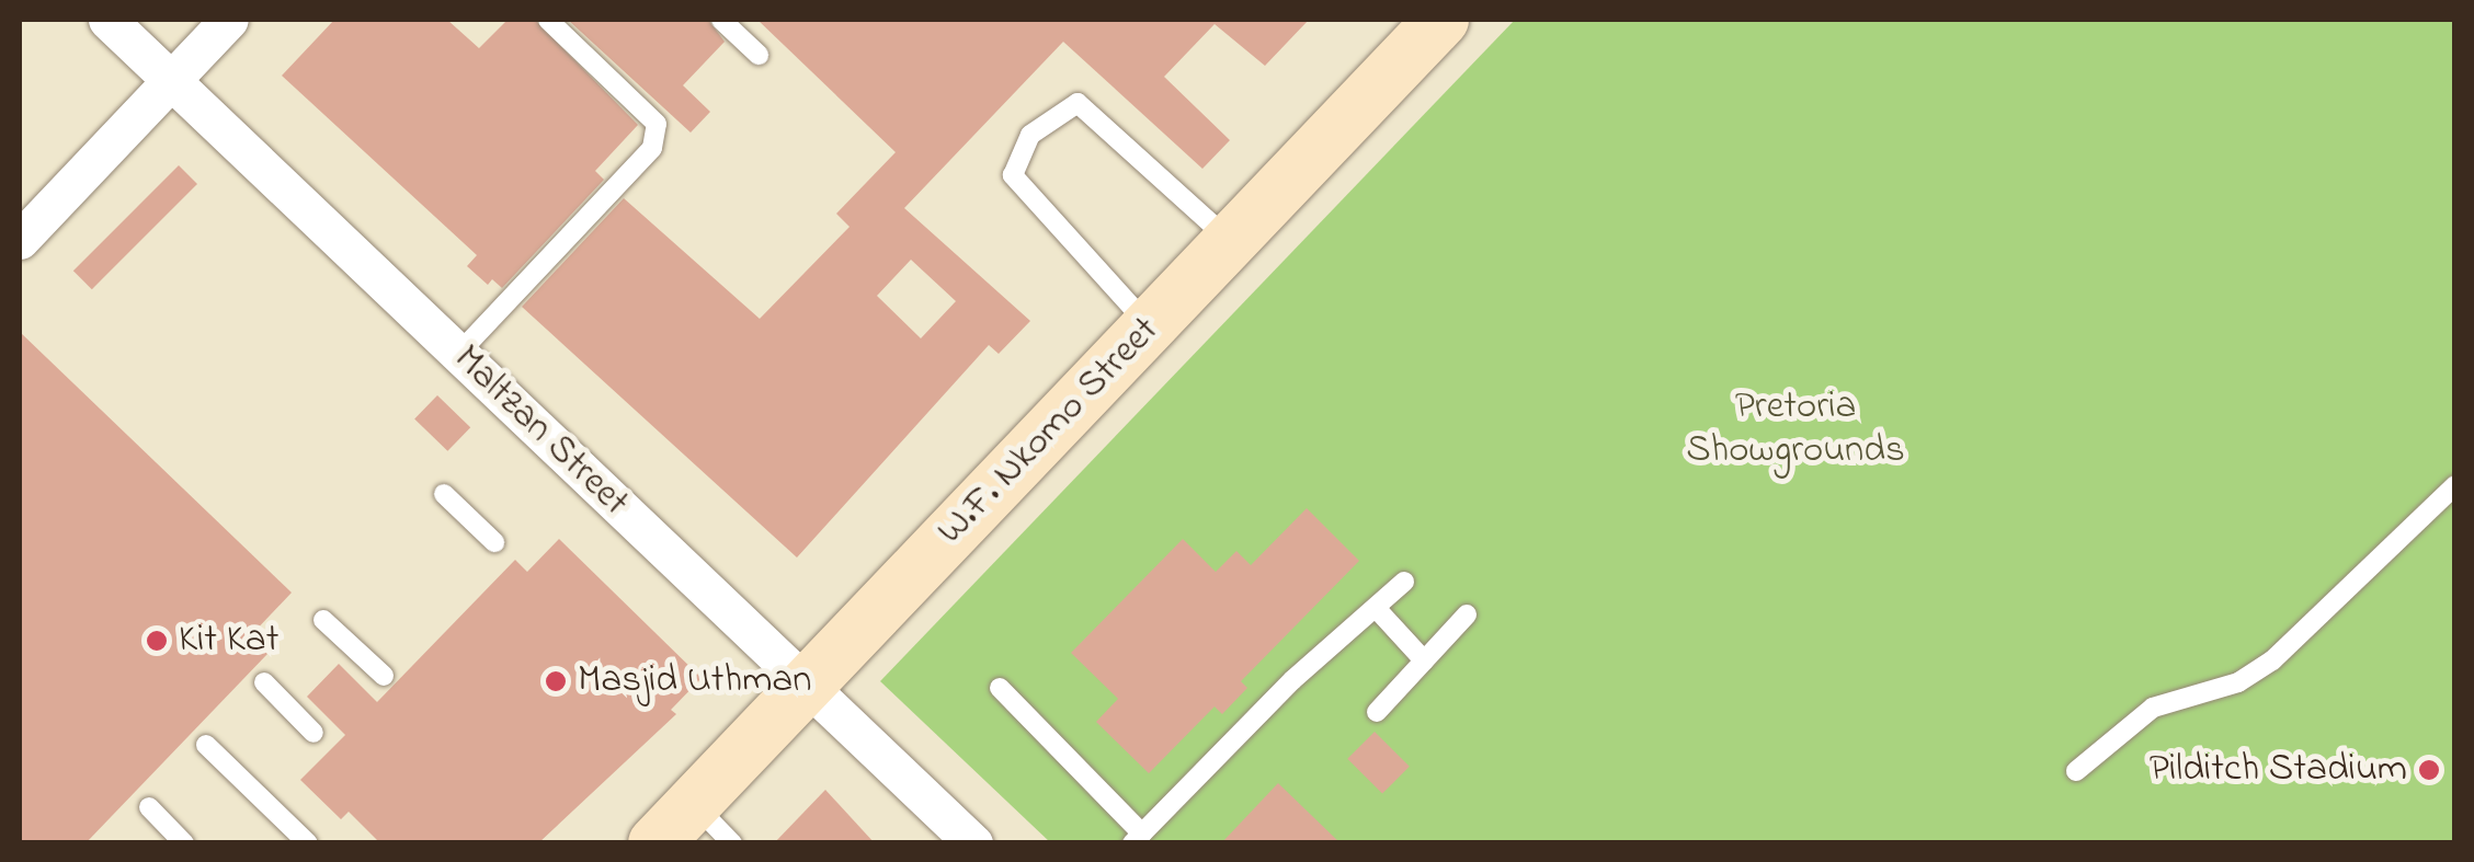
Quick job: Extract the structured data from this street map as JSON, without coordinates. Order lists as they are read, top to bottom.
{
  "streets": {
    "main road": ["W.F. Nkomo Street"],
    "street": ["Maltzan Street"]
  },
  "crossings": [
    ["Maltzan Street", "W.F. Nkomo Street"]
  ],
  "parks": ["Pretoria Showgrounds"],
  "places": ["Kit Kat", "Masjid Uthman", "Pilditch Stadium"]
}
